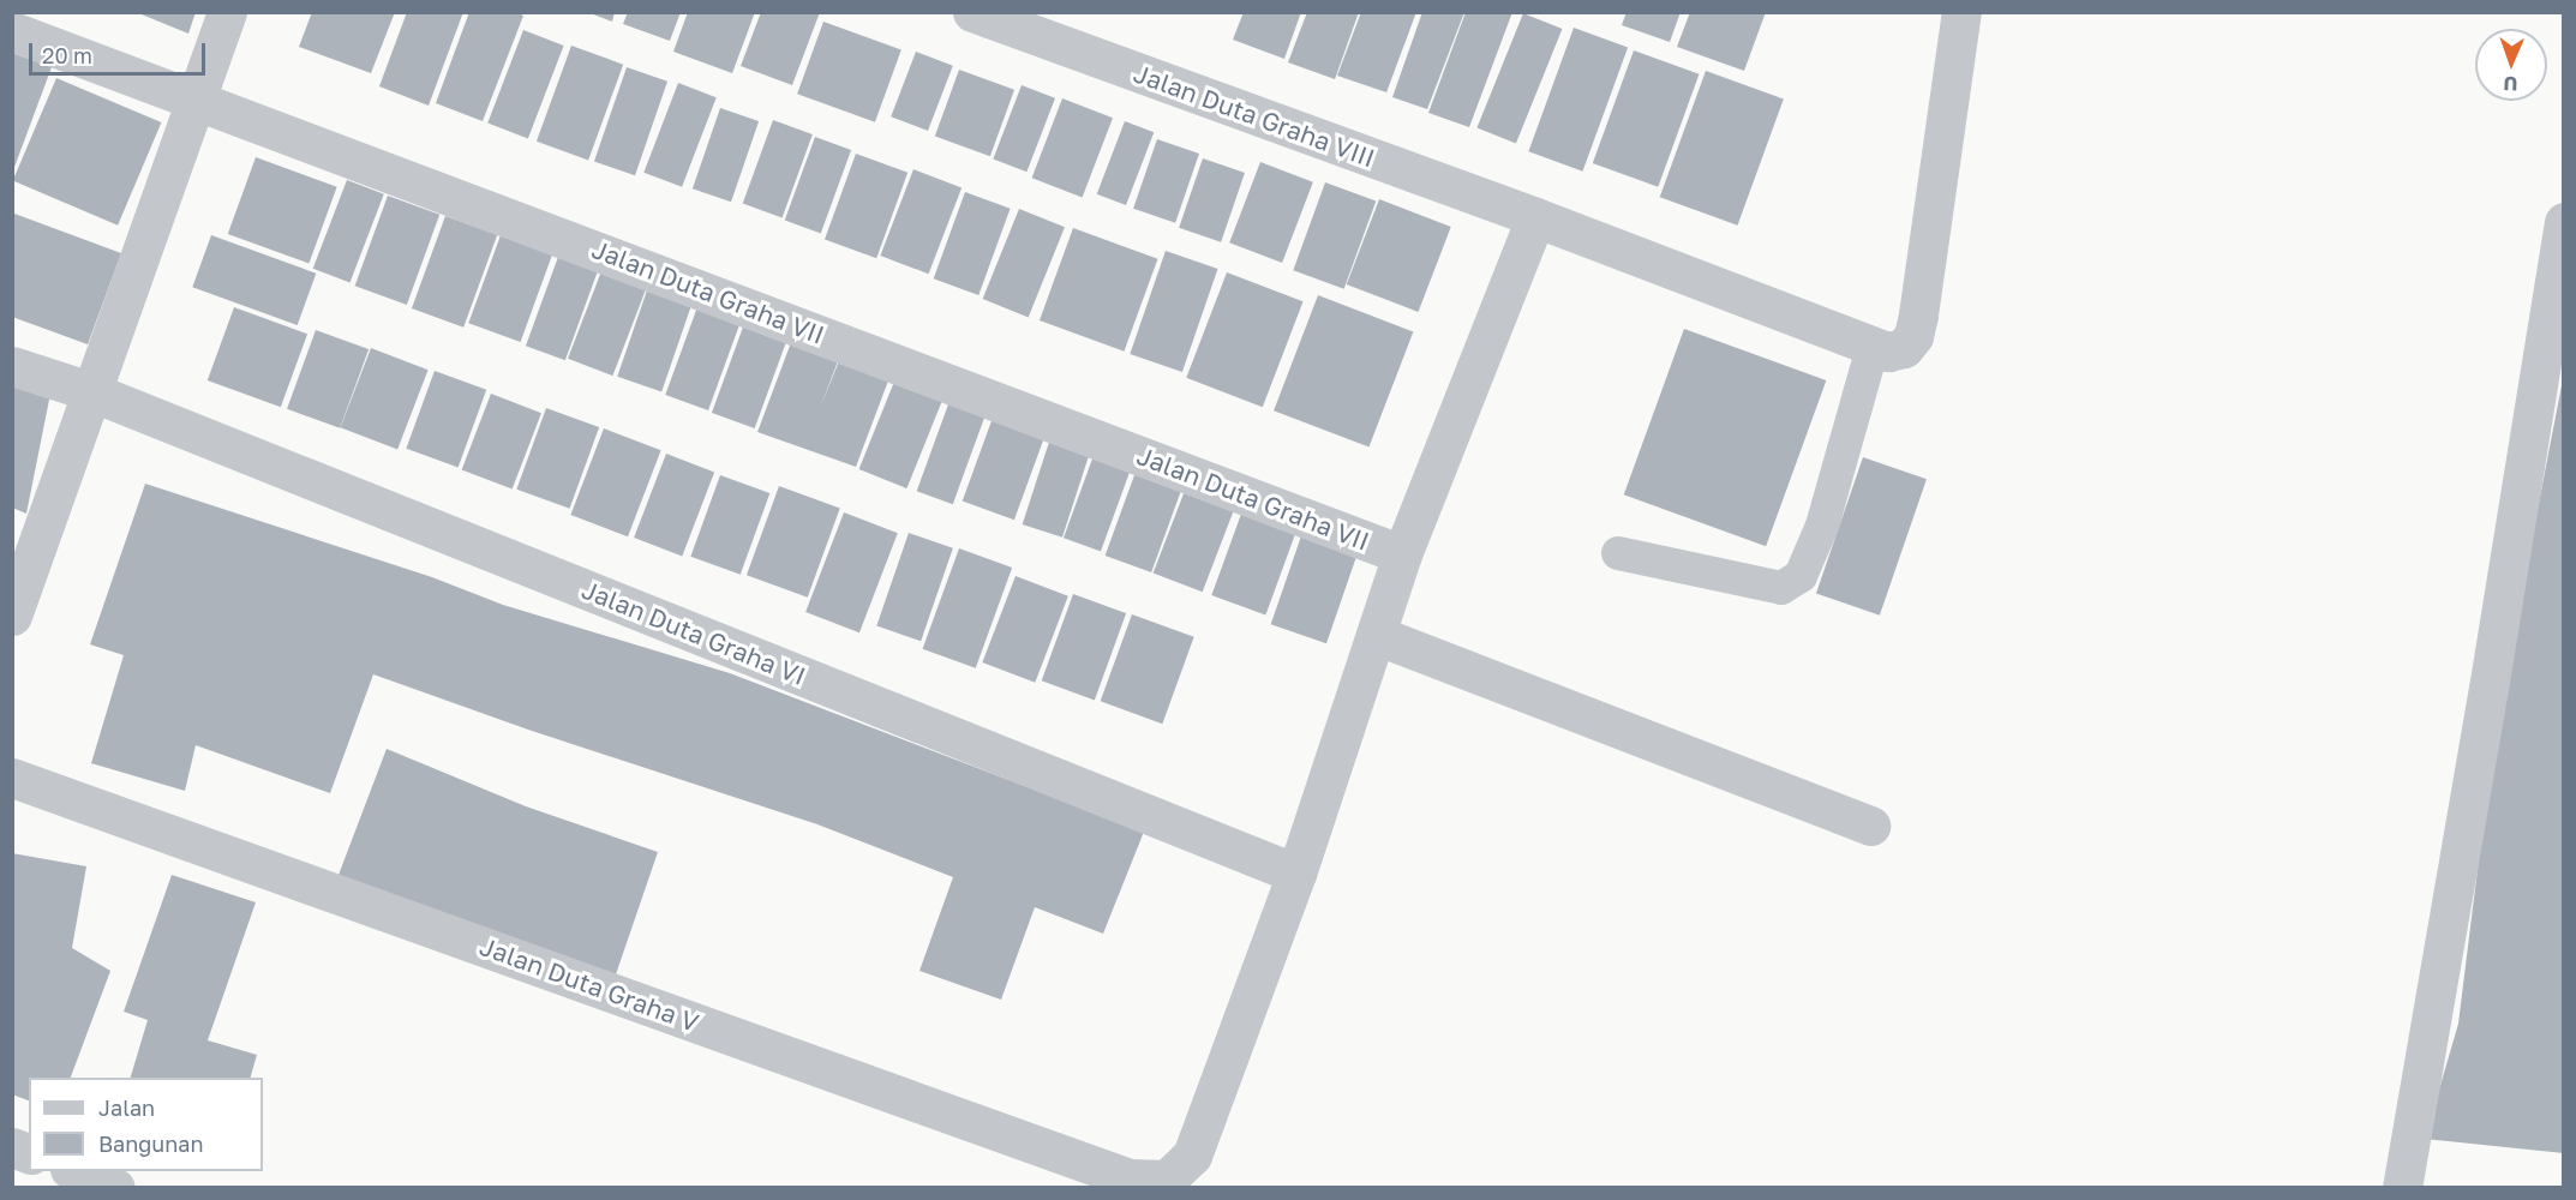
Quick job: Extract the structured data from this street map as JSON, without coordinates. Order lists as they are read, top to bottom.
{
  "streets": {
    "street": [
      "Jalan Duta Graha VIII",
      "Jalan Duta Graha VII",
      "Jalan Duta Graha VI",
      "Jalan Duta Graha V"
    ]
  },
  "crossings": [
    ["Jalan Duta Graha VI", "Jalan Duta Graha V"]
  ],
  "legend": ["Jalan", "Bangunan"],
  "scale_bar": "20 m",
  "north": "bottom"
}
